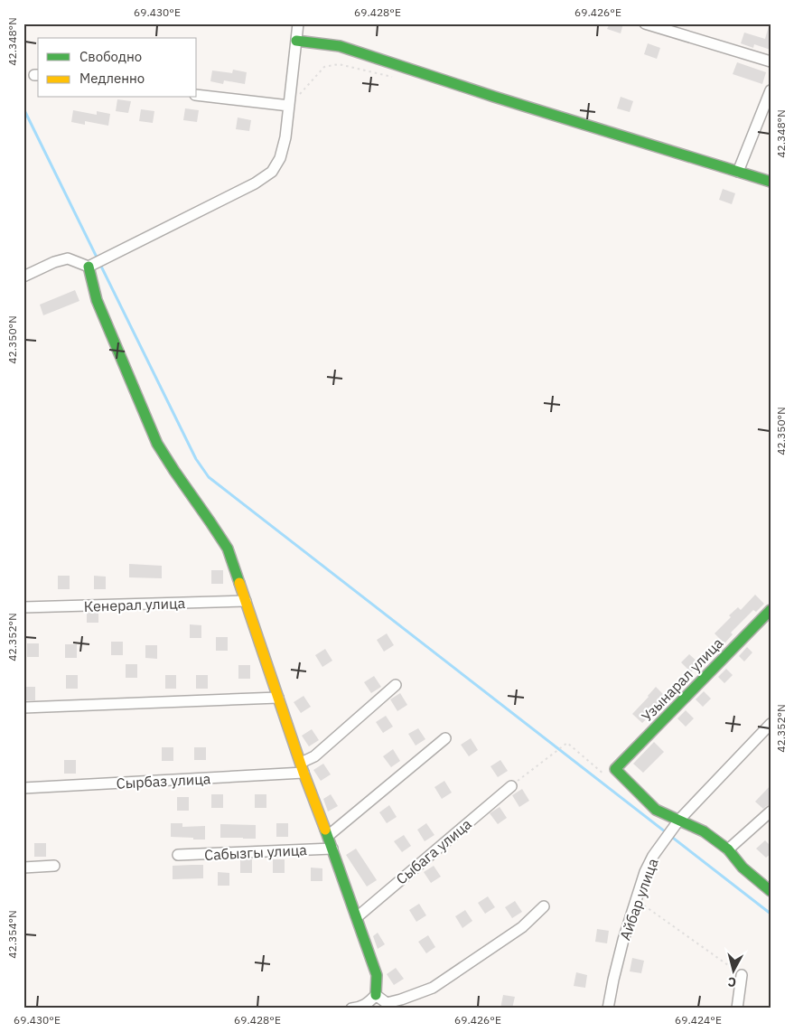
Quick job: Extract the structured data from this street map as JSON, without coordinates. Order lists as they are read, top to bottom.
{
  "streets": {
    "street": [
      "Кенерал улица",
      "Узынарал улица",
      "Сырбаз улица",
      "Сыбага улица",
      "Сабызгы улица",
      "Айбар улица"
    ]
  },
  "legend": ["Свободно", "Медленно"],
  "north": "bottom",
  "coordinates": [
    "69.430°E",
    "69.428°E",
    "69.426°E",
    "42.348°N",
    "42.350°N",
    "42.352°N",
    "42.354°N",
    "69.424°E"
  ]
}
